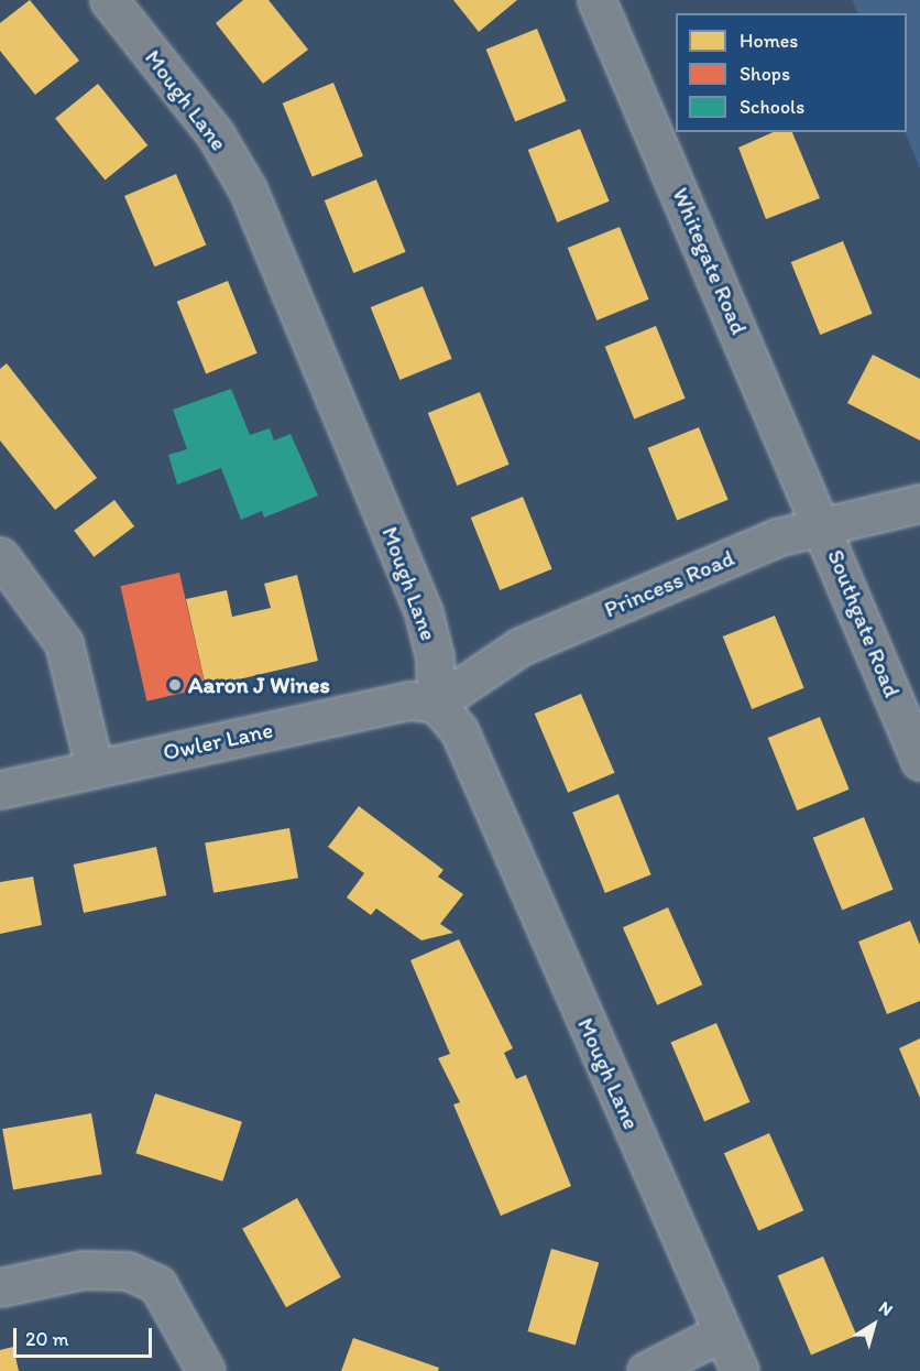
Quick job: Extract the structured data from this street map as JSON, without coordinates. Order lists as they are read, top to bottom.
{
  "streets": {
    "street": [
      "Mough Lane",
      "Whitegate Road",
      "Princess Road",
      "Southgate Road",
      "Owler Lane"
    ]
  },
  "crossings": [
    ["Mough Lane", "Princess Road"],
    ["Mough Lane", "Owler Lane"],
    ["Whitegate Road", "Princess Road"],
    ["Whitegate Road", "Southgate Road"],
    ["Princess Road", "Southgate Road"],
    ["Princess Road", "Owler Lane"]
  ],
  "places": ["Aaron J Wines"],
  "legend": ["Homes", "Shops", "Schools"],
  "scale_bar": "20 m",
  "north": "top right"
}
